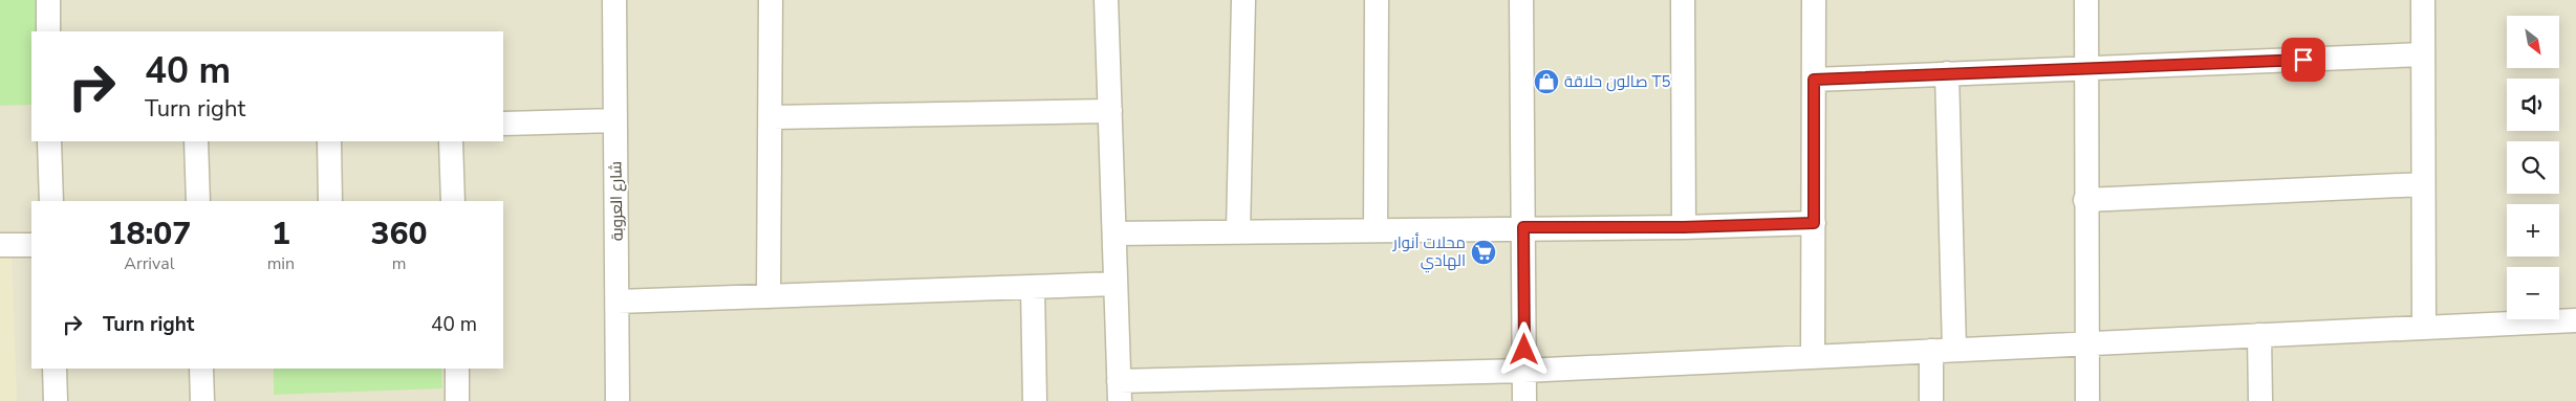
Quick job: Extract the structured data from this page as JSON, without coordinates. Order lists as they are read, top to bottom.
{
  "streets": {
    "street": ["شارع العروبة"]
  },
  "places": {
    "shop": ["صالون حلاقة T5"],
    "supermarket": ["محلات أنوار الهادي"]
  },
  "north": "bottom right",
  "page": {
    "map_buttons": ["+", "−"],
    "turn": ["40 m", "Turn right"],
    "eta": [
      "18:07",
      "Arrival",
      "1",
      "min",
      "360",
      "m"
    ],
    "list": [
      {
        "name": "Turn right",
        "value": "40 m"
      }
    ]
  }
}
